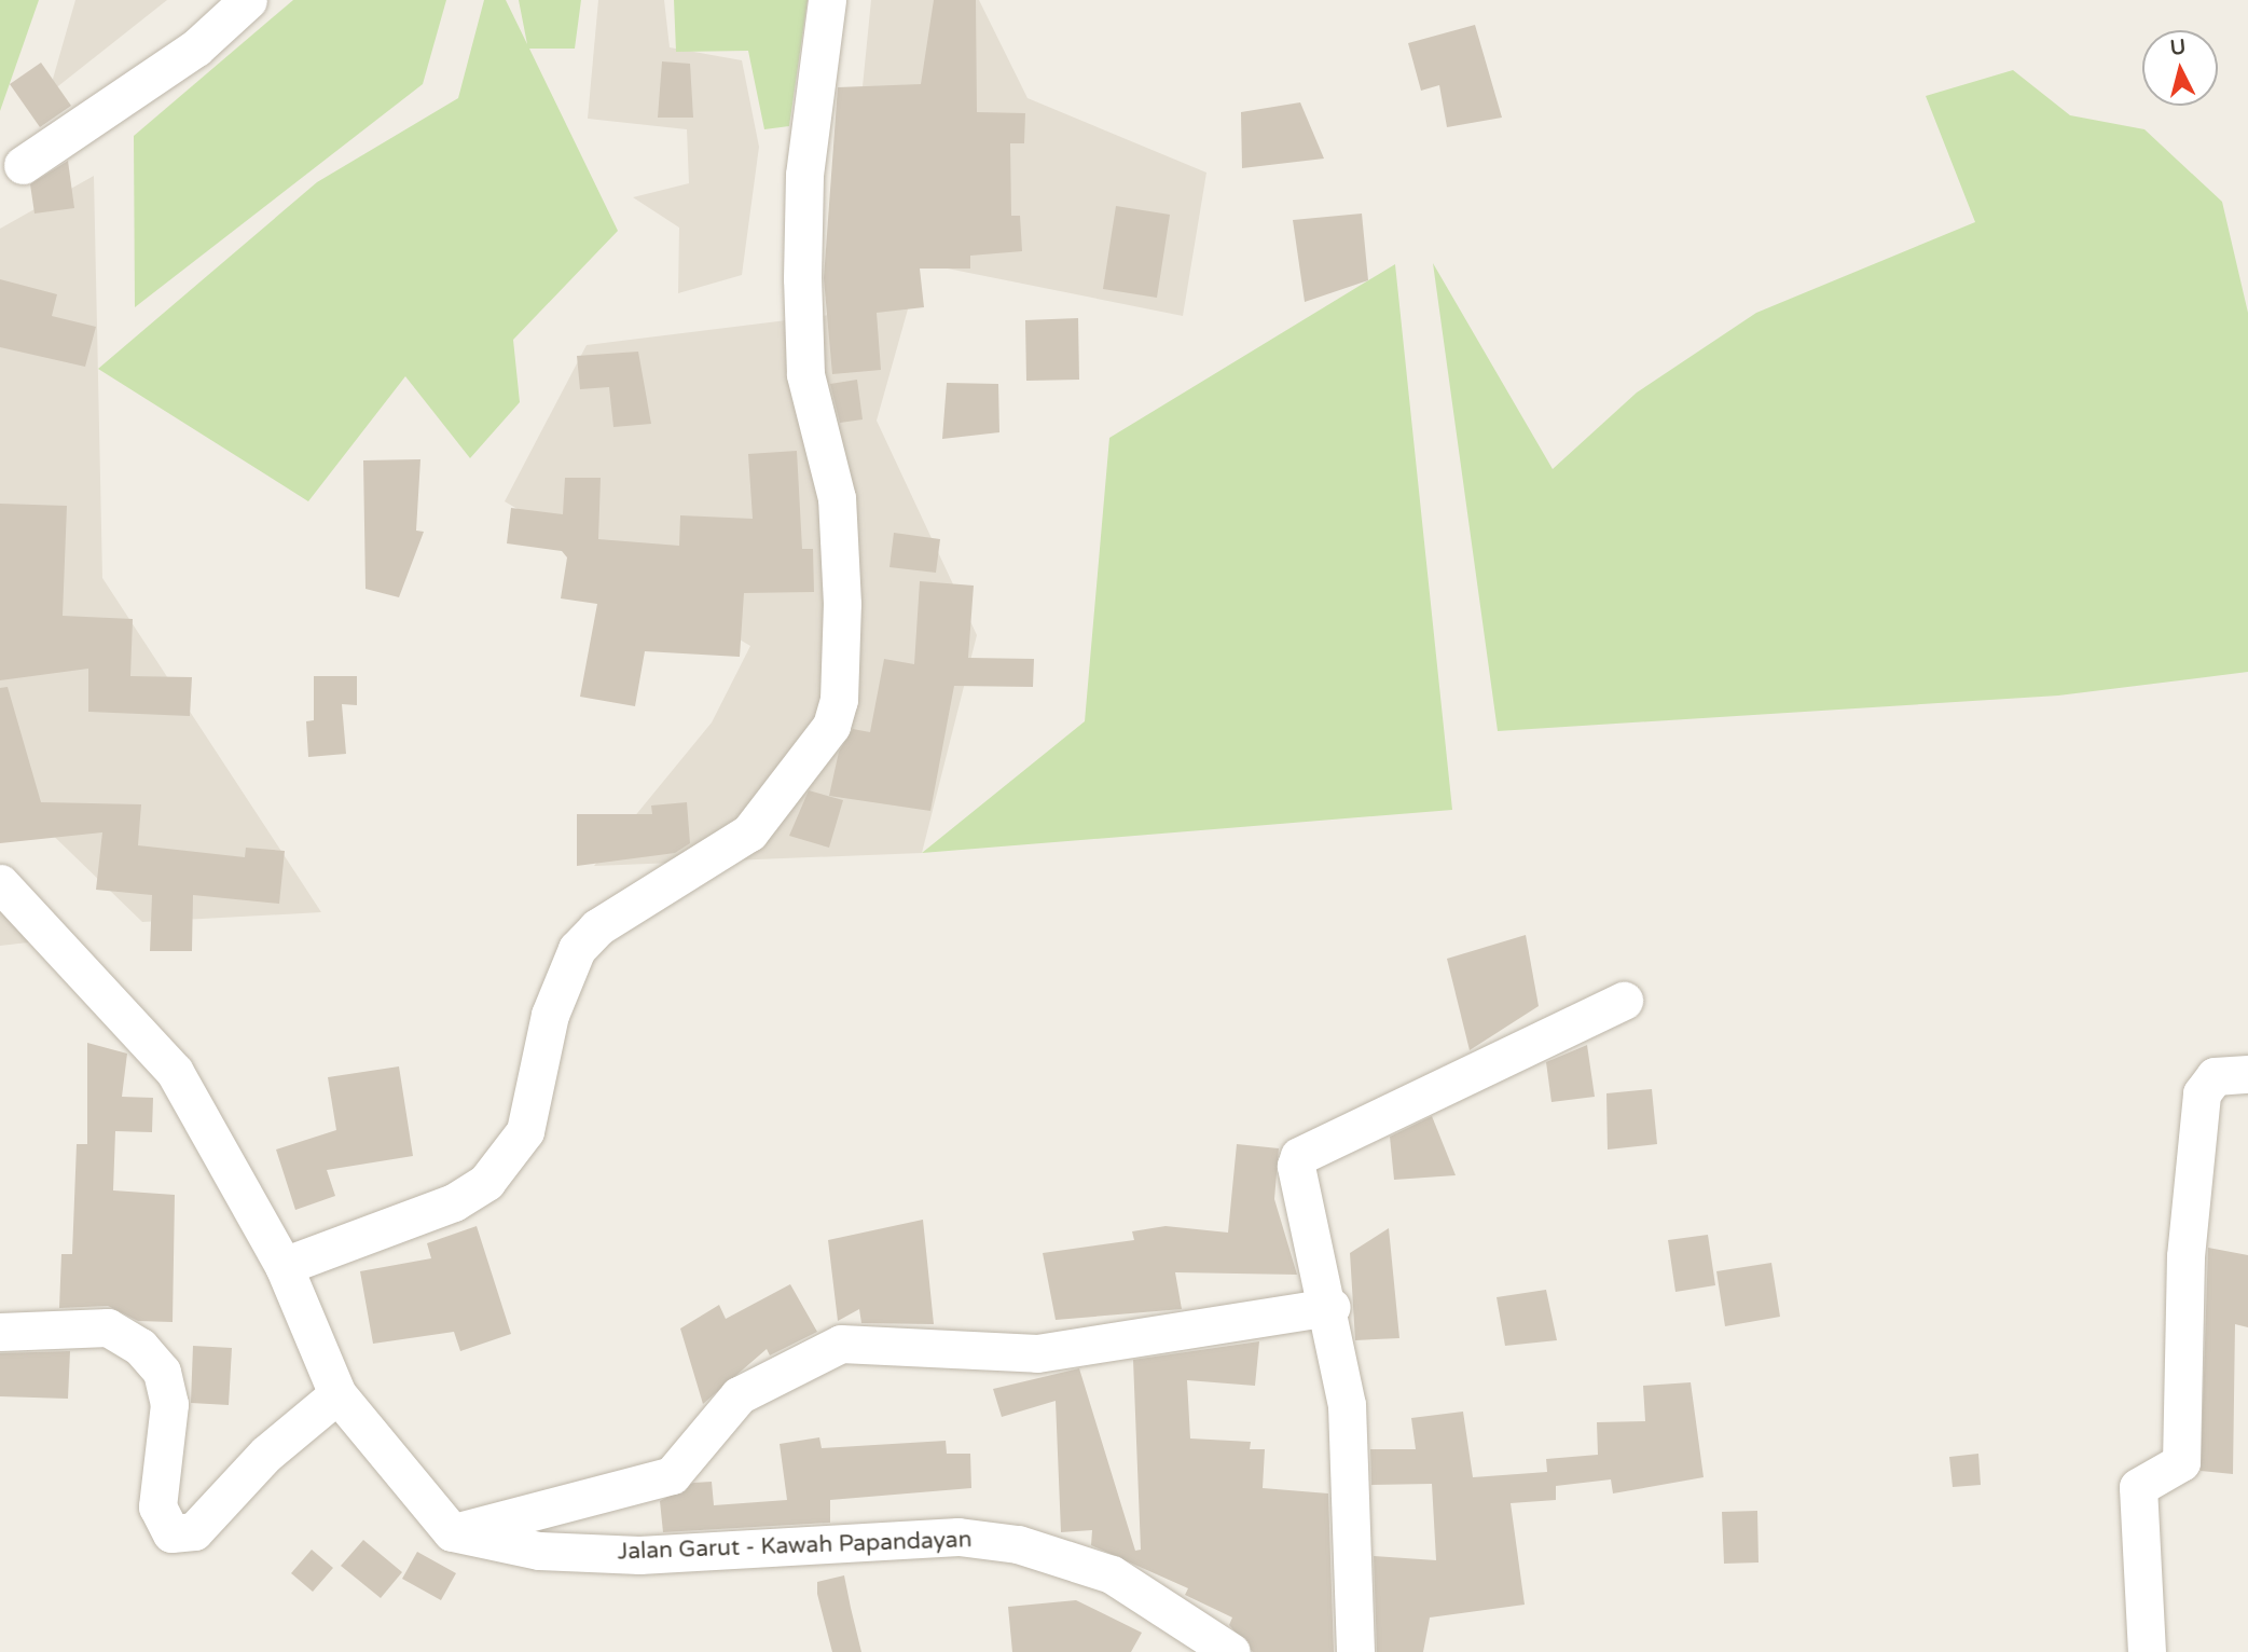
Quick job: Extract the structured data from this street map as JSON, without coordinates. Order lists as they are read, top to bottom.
{
  "streets": {
    "street": ["Jalan Garut - Kawah Papandayan"]
  },
  "north": "top"
}
